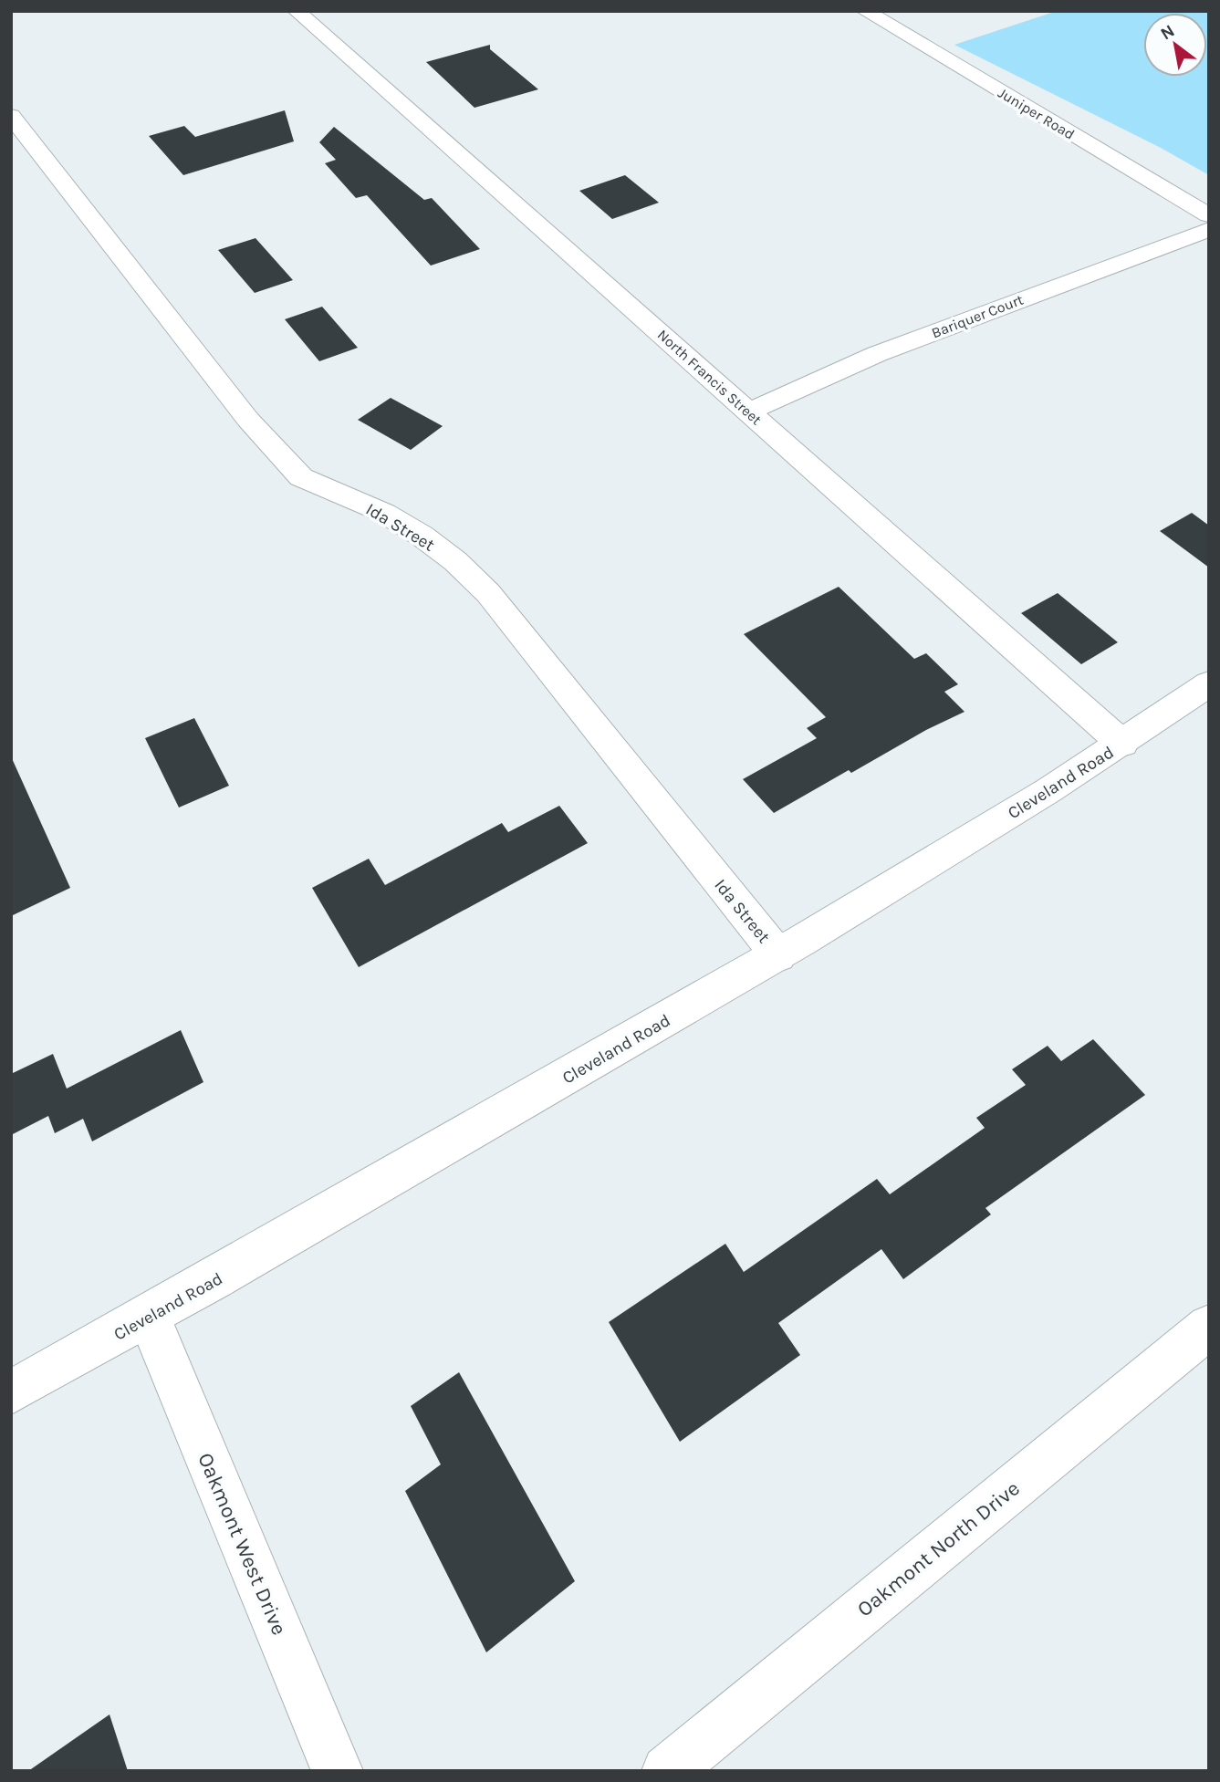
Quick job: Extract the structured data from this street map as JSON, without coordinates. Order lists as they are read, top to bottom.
{
  "streets": {
    "street": [
      "Juniper Road",
      "Bariquer Court",
      "North Francis Street",
      "Ida Street",
      "Cleveland Road",
      "Oakmont West Drive",
      "Oakmont North Drive"
    ]
  },
  "crossings": [
    ["Bariquer Court", "North Francis Street"],
    ["North Francis Street", "Cleveland Road"],
    ["Ida Street", "Cleveland Road"],
    ["Cleveland Road", "Oakmont West Drive"]
  ],
  "north": "top left"
}
